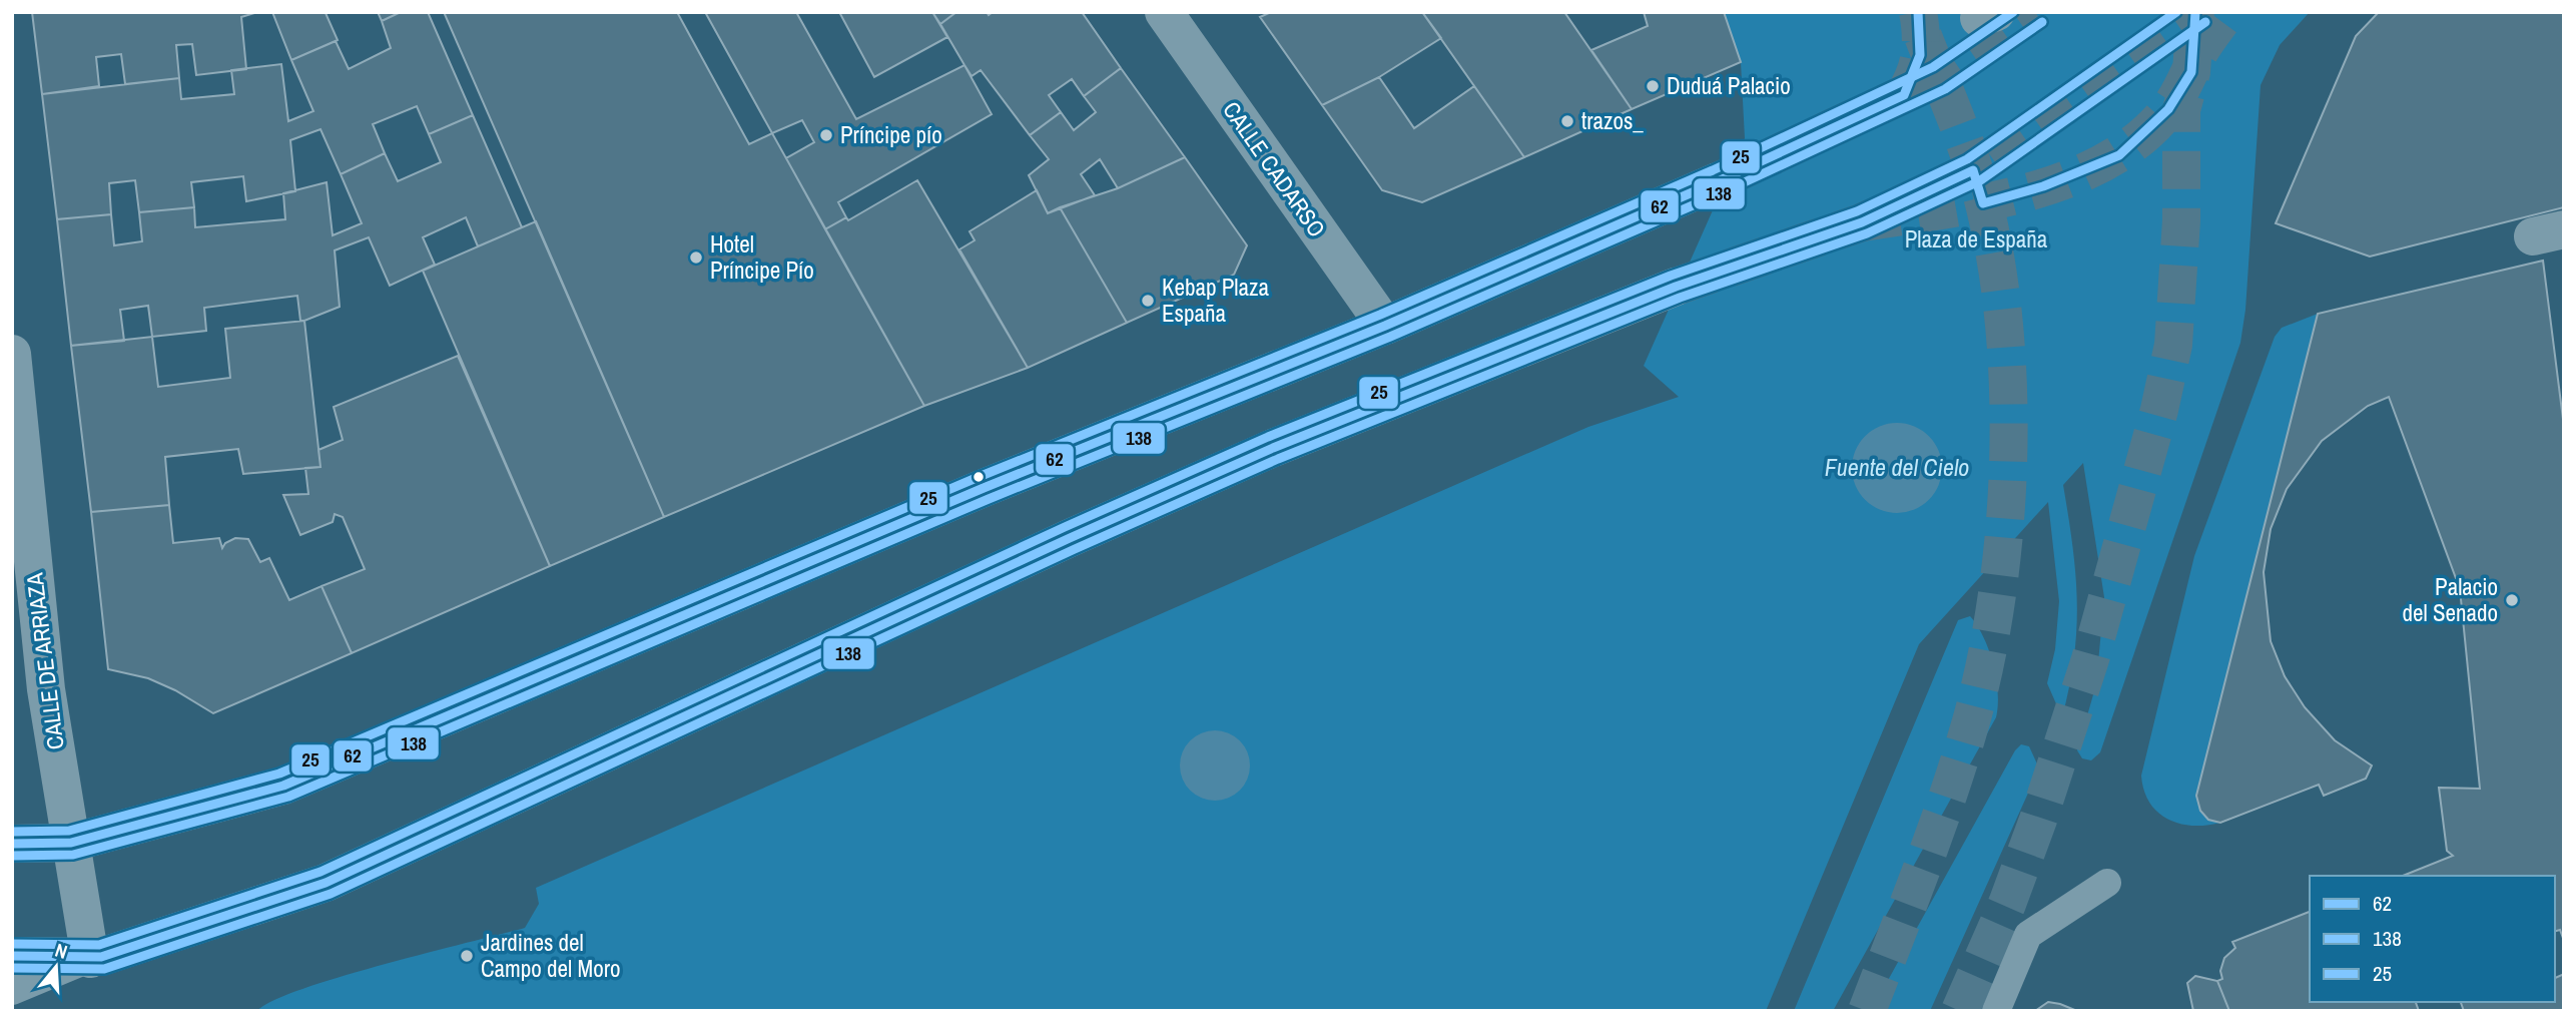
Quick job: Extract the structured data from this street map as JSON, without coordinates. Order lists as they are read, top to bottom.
{
  "streets": {
    "street": ["CALLE CADARSO", "CALLE DE ARRIAZA"]
  },
  "water": ["Fuente del Cielo"],
  "parks": ["Plaza de España"],
  "places": [
    "Duduá Palacio",
    "trazos_",
    "Príncipe pío",
    "Hotel Príncipe Pío",
    "Kebap Plaza España",
    "Palacio del Senado",
    "Jardines del Campo del Moro"
  ],
  "lines": ["transit line 62", "transit line 25", "transit line 138"],
  "legend": ["62", "138", "25"],
  "north": "top"
}
